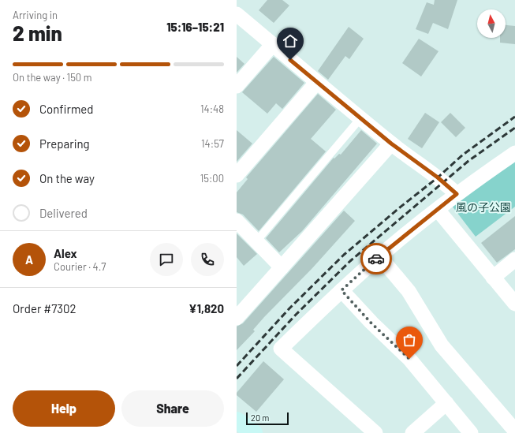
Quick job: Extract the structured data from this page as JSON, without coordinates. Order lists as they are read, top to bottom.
{
  "parks": ["風の子公園"],
  "scale_bar": "20 m",
  "north": "top",
  "page": {
    "heading": ["2 min", "Arriving in", "15:16–15:21"],
    "panel": [
      "Alex",
      "Courier · 4.7",
      "Order #7302",
      "¥1,820"
    ],
    "bar": "On the way · 150 m",
    "list": [
      ["Confirmed", "14:48"],
      ["Preparing", "14:57"],
      ["On the way", "15:00"],
      "Delivered"
    ],
    "round": "A",
    "buttons": ["Help", "Share"],
    "scale": "20 m"
  }
}
